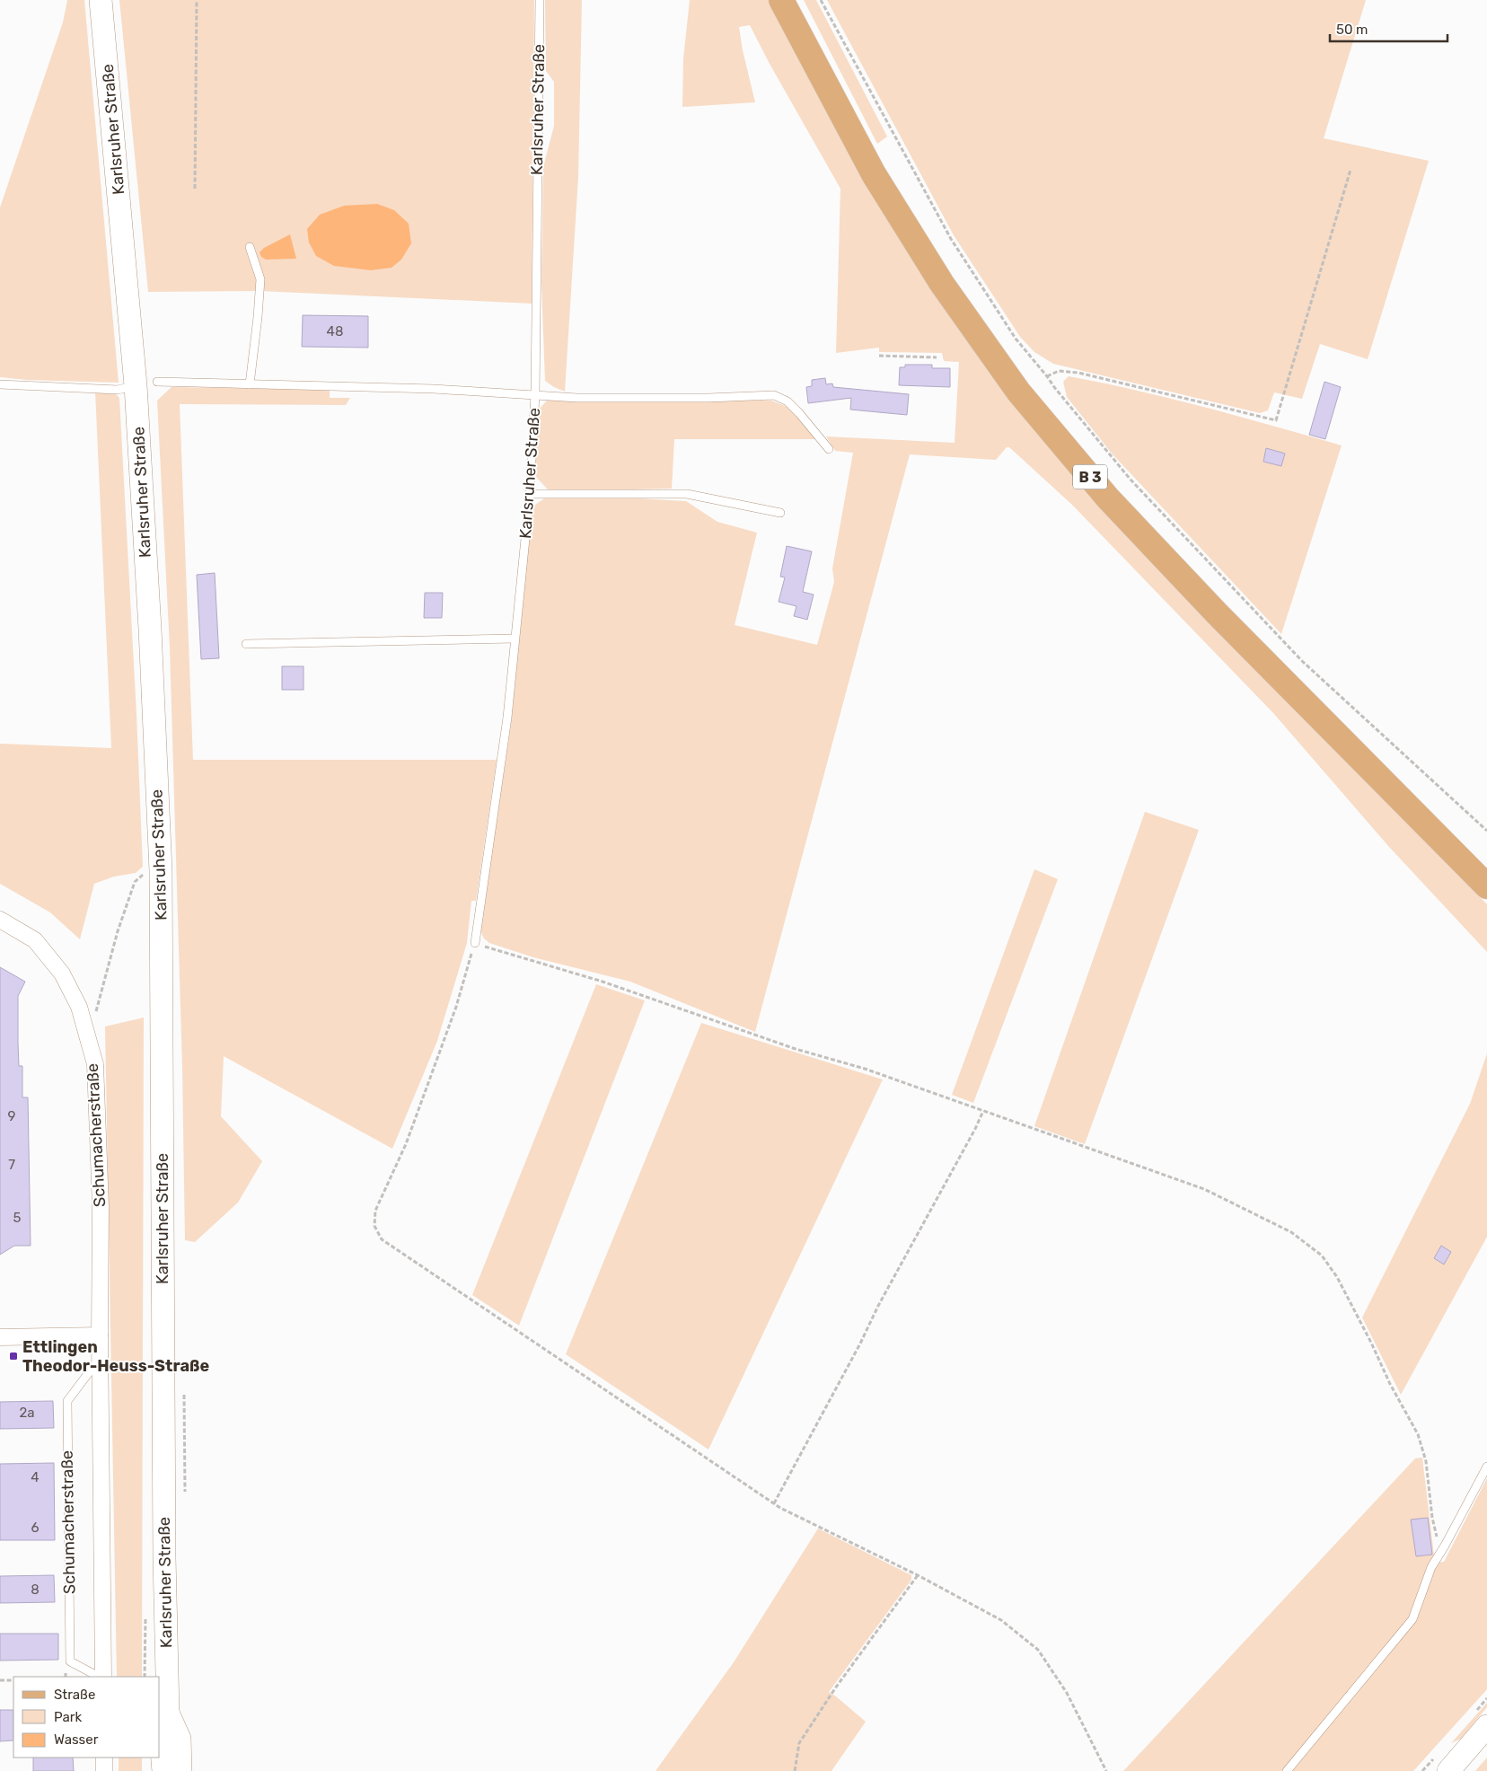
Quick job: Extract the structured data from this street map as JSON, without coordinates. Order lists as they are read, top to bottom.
{
  "streets": {
    "main road": ["Karlsruher Straße", "B 3"],
    "street": ["Schumacherstraße"]
  },
  "places": {
    "transit": ["Ettlingen Theodor-Heuss-Straße"]
  },
  "house_numbers": [
    "48",
    "9",
    "7",
    "5",
    "2a",
    "4",
    "6",
    "8"
  ],
  "legend": ["Straße", "Park", "Wasser"],
  "scale_bar": "50 m"
}
